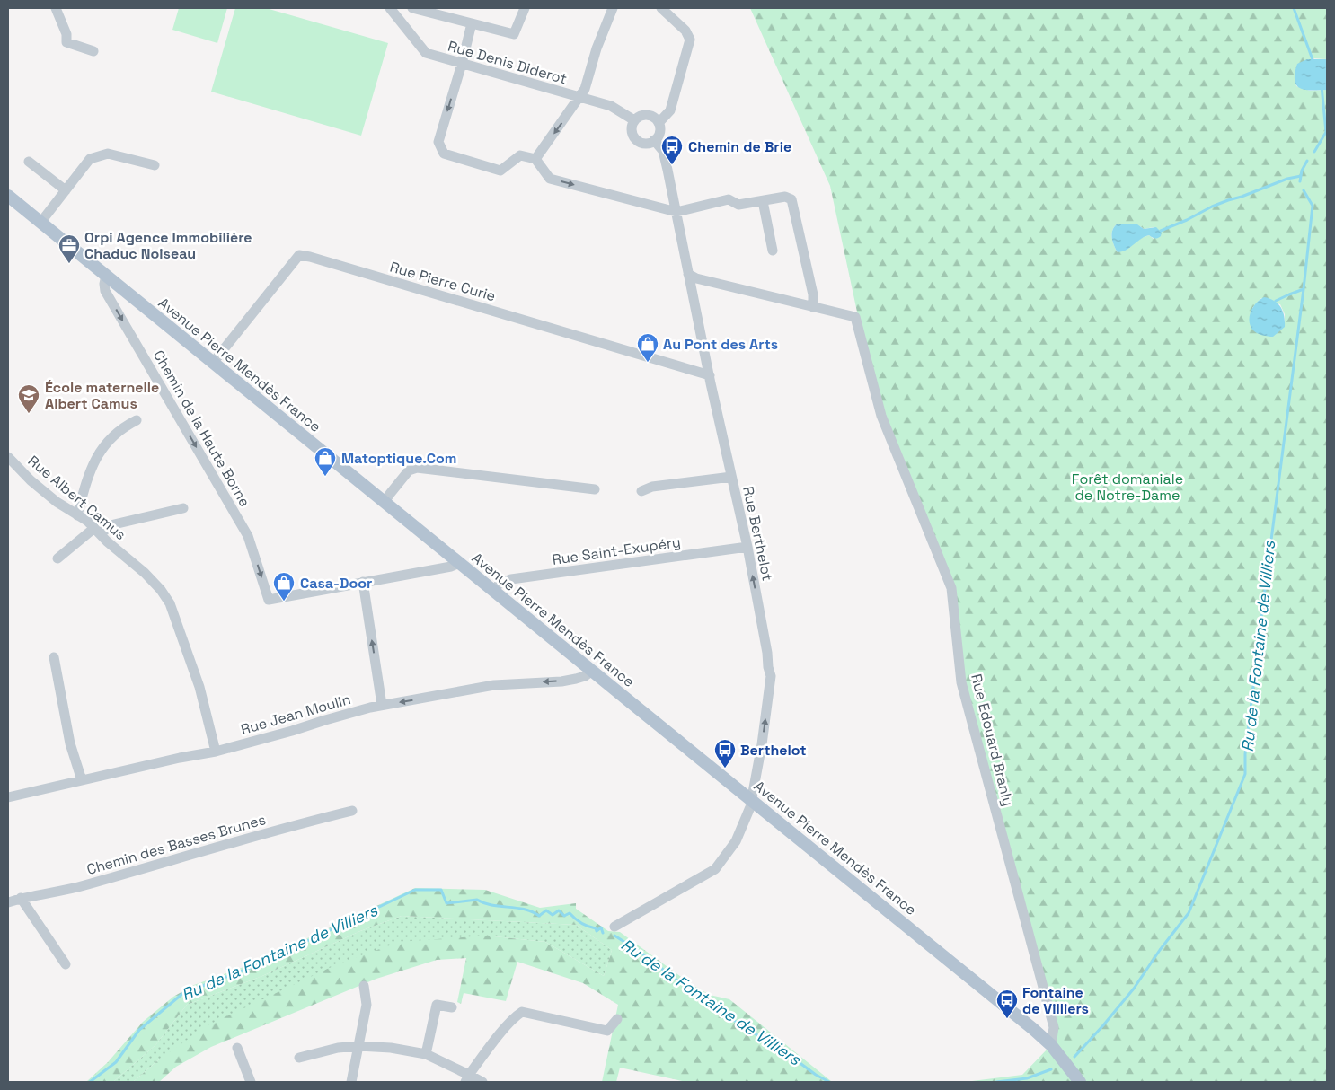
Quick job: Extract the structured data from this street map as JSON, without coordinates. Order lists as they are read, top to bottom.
{
  "streets": {
    "main road": ["Avenue Pierre Mendès France"],
    "street": [
      "Rue Denis Diderot",
      "Rue Pierre Curie",
      "Chemin de la Haute Borne",
      "Rue Albert Camus",
      "Rue Berthelot",
      "Rue Saint-Exupéry",
      "Rue Jean Moulin",
      "Rue Edouard Branly",
      "Chemin des Basses Brunes"
    ]
  },
  "crossings": [
    ["Rue Pierre Curie", "Avenue Pierre Mendès France"],
    ["Rue Pierre Curie", "Rue Berthelot"],
    ["Avenue Pierre Mendès France", "Chemin de la Haute Borne"],
    ["Avenue Pierre Mendès France", "Rue Berthelot"],
    ["Avenue Pierre Mendès France", "Rue Saint-Exupéry"],
    ["Avenue Pierre Mendès France", "Rue Jean Moulin"],
    ["Avenue Pierre Mendès France", "Rue Edouard Branly"],
    ["Rue Albert Camus", "Rue Jean Moulin"],
    ["Rue Berthelot", "Rue Saint-Exupéry"]
  ],
  "one_way": ["Chemin de la Haute Borne", "Rue Jean Moulin"],
  "water": ["Ru de la Fontaine de Villiers"],
  "parks": ["Forêt domaniale de Notre-Dame"],
  "places": {
    "bus stop": ["Chemin de Brie", "Berthelot", "Fontaine de Villiers"],
    "office": ["Orpi Agence Immobilière Chaduc Noiseau"],
    "shop": ["Au Pont des Arts", "Matoptique.Com", "Casa-Door"],
    "school or university": ["École maternelle Albert Camus"]
  }
}
